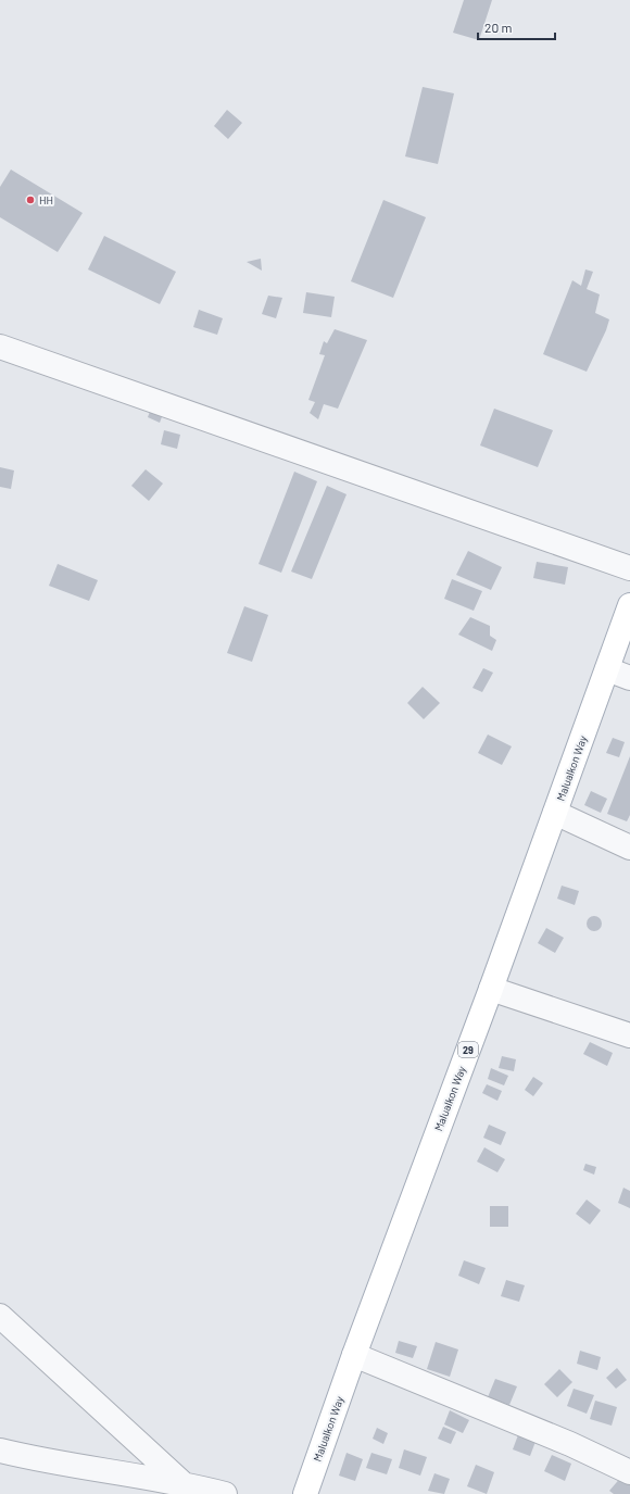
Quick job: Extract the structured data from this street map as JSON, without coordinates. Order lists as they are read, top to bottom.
{
  "streets": {
    "main road": ["Malualkon Way", "29"]
  },
  "places": ["HH"],
  "scale_bar": "20 m"
}
